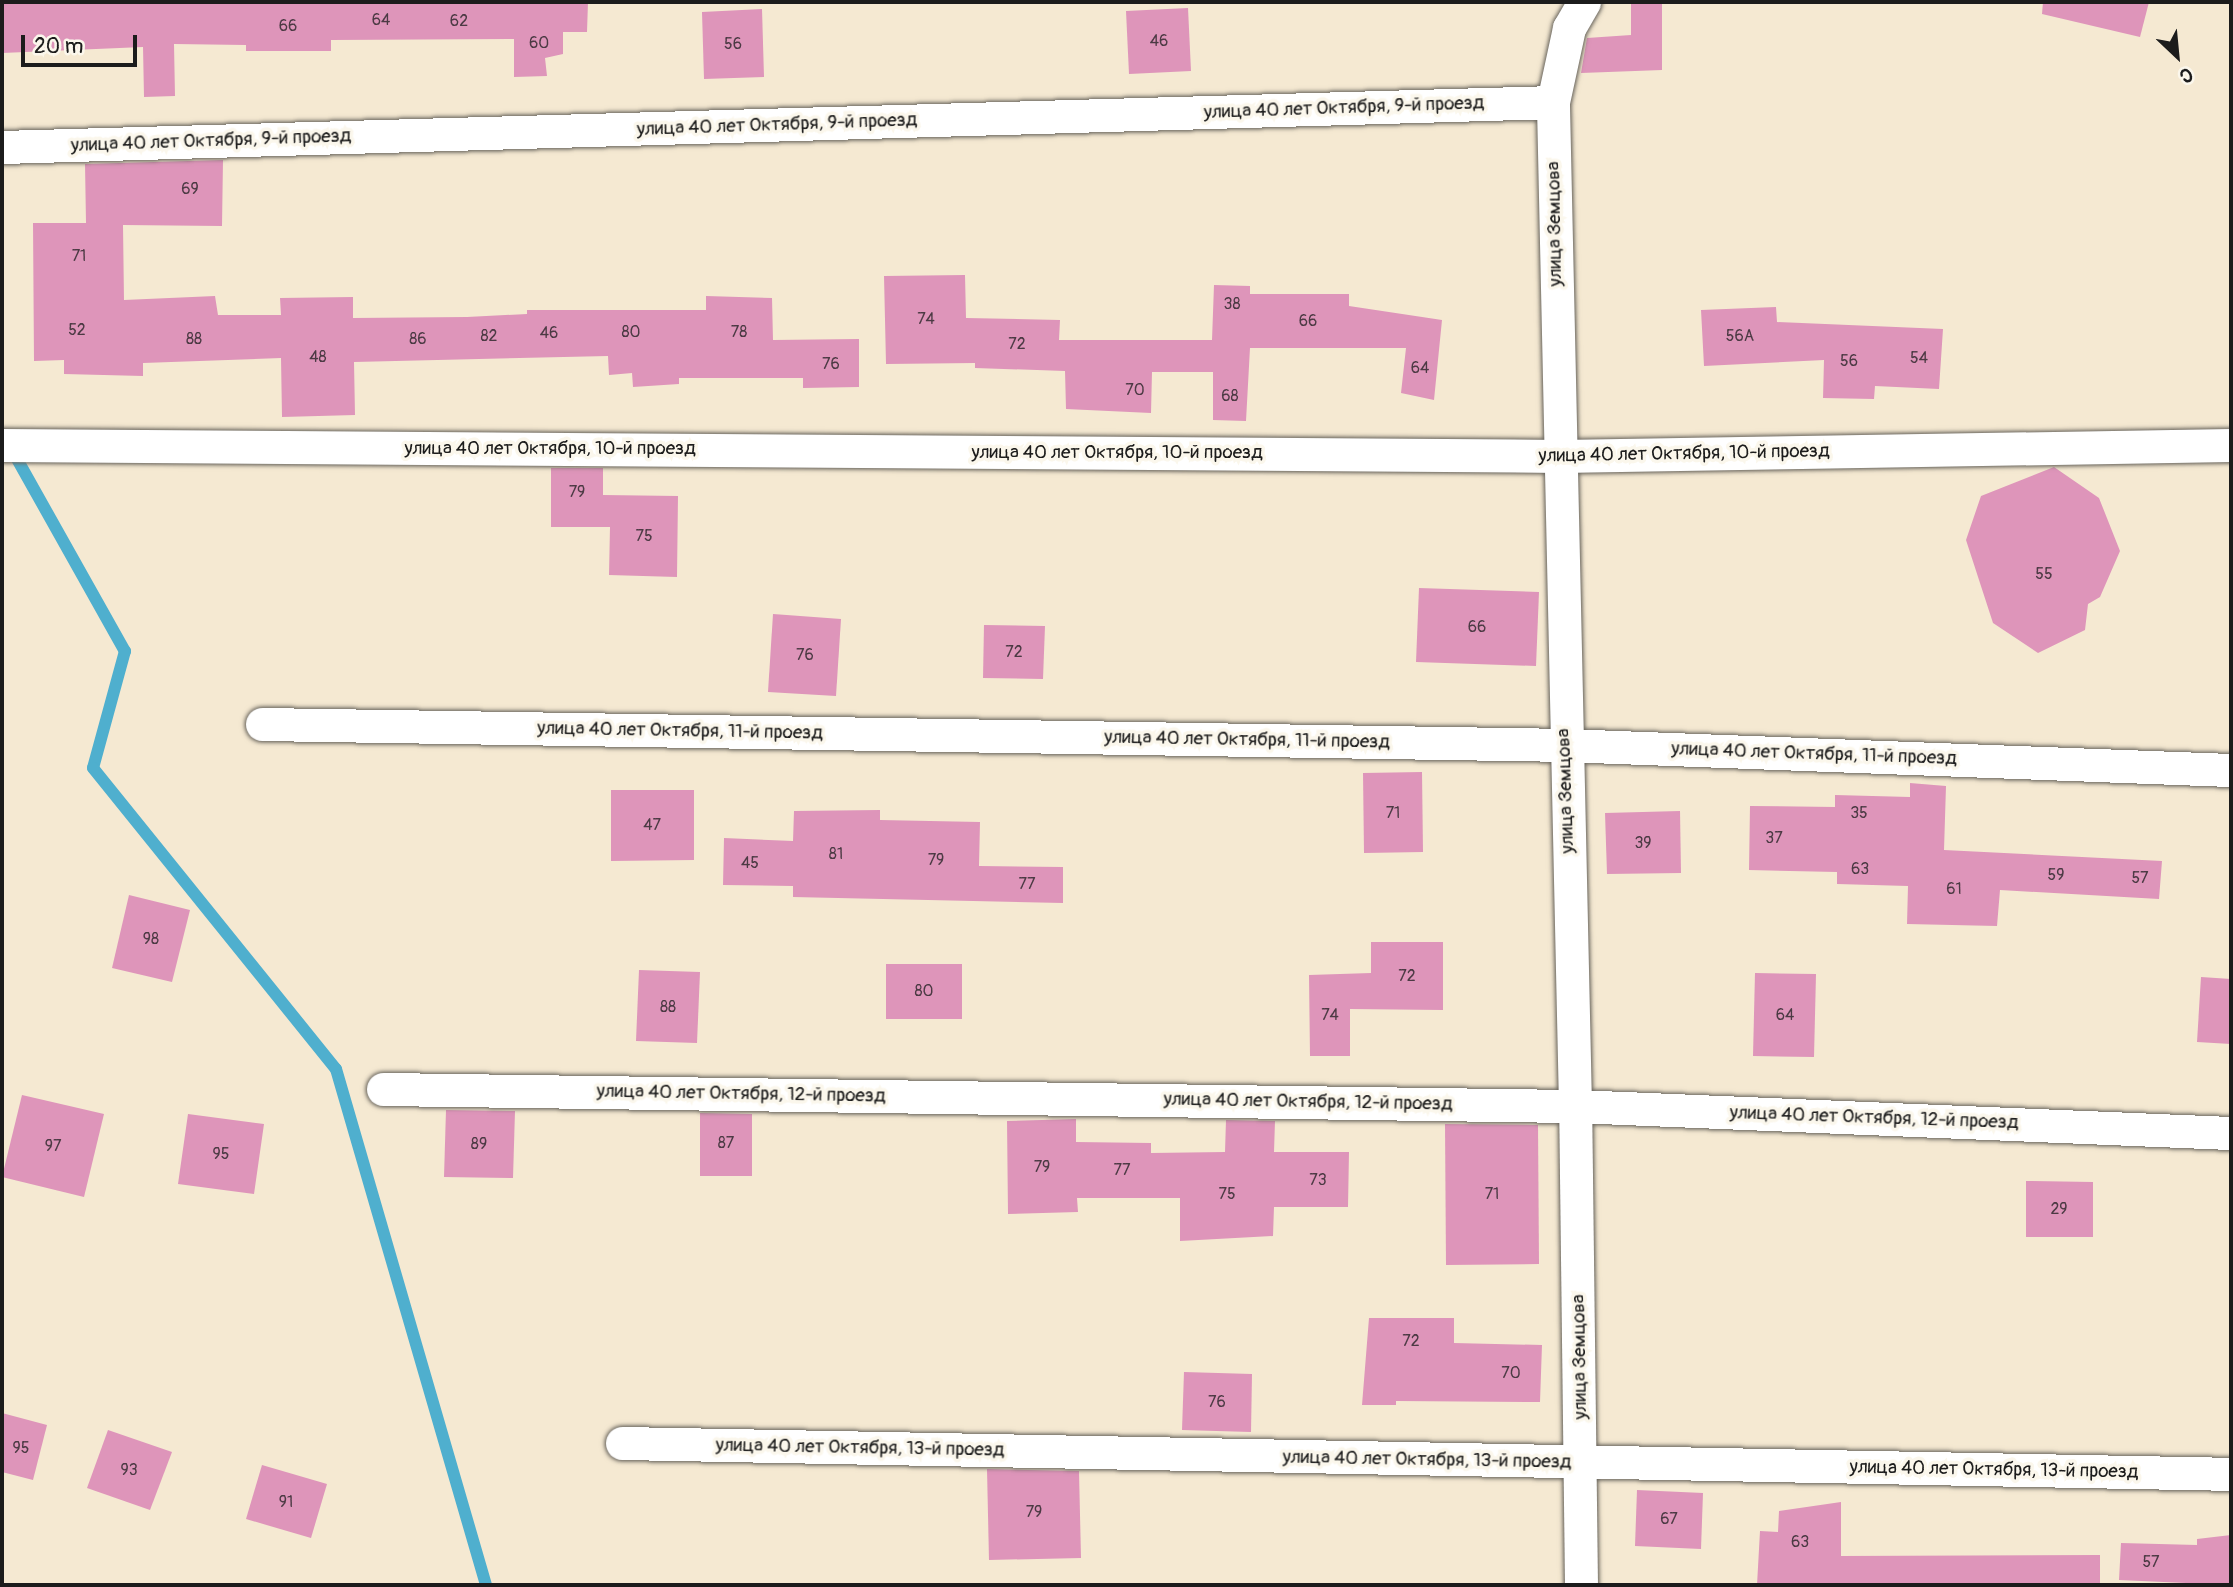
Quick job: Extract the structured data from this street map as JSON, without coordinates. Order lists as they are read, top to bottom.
{
  "streets": {
    "street": [
      "улица 40 лет Октября, 9-й проезд",
      "улица Земцова",
      "улица 40 лет Октября, 10-й проезд",
      "улица 40 лет Октября, 11-й проезд",
      "улица 40 лет Октября, 12-й проезд",
      "улица 40 лет Октября, 13-й проезд"
    ]
  },
  "crossings": [
    ["улица 40 лет Октября, 9-й проезд", "улица Земцова"],
    ["улица Земцова", "улица 40 лет Октября, 10-й проезд"],
    ["улица Земцова", "улица 40 лет Октября, 11-й проезд"],
    ["улица Земцова", "улица 40 лет Октября, 12-й проезд"],
    ["улица Земцова", "улица 40 лет Октября, 13-й проезд"]
  ],
  "house_numbers": [
    "64",
    "62",
    "66",
    "46",
    "60",
    "56",
    "69",
    "71",
    "38",
    "74",
    "66",
    "52",
    "80",
    "78",
    "46",
    "82",
    "56А",
    "88",
    "86",
    "72",
    "48",
    "54",
    "56",
    "76",
    "64",
    "70",
    "68",
    "79",
    "75",
    "55",
    "66",
    "72",
    "76",
    "71",
    "35",
    "47",
    "37",
    "39",
    "81",
    "79",
    "45",
    "63",
    "59",
    "57",
    "77",
    "61",
    "98",
    "72",
    "80",
    "88",
    "74",
    "64",
    "87",
    "89",
    "97",
    "95",
    "79",
    "77",
    "73",
    "75",
    "71",
    "29",
    "72",
    "70",
    "76",
    "95",
    "93",
    "91",
    "79",
    "67",
    "63",
    "57"
  ],
  "scale_bar": "20 m",
  "north": "bottom right"
}
